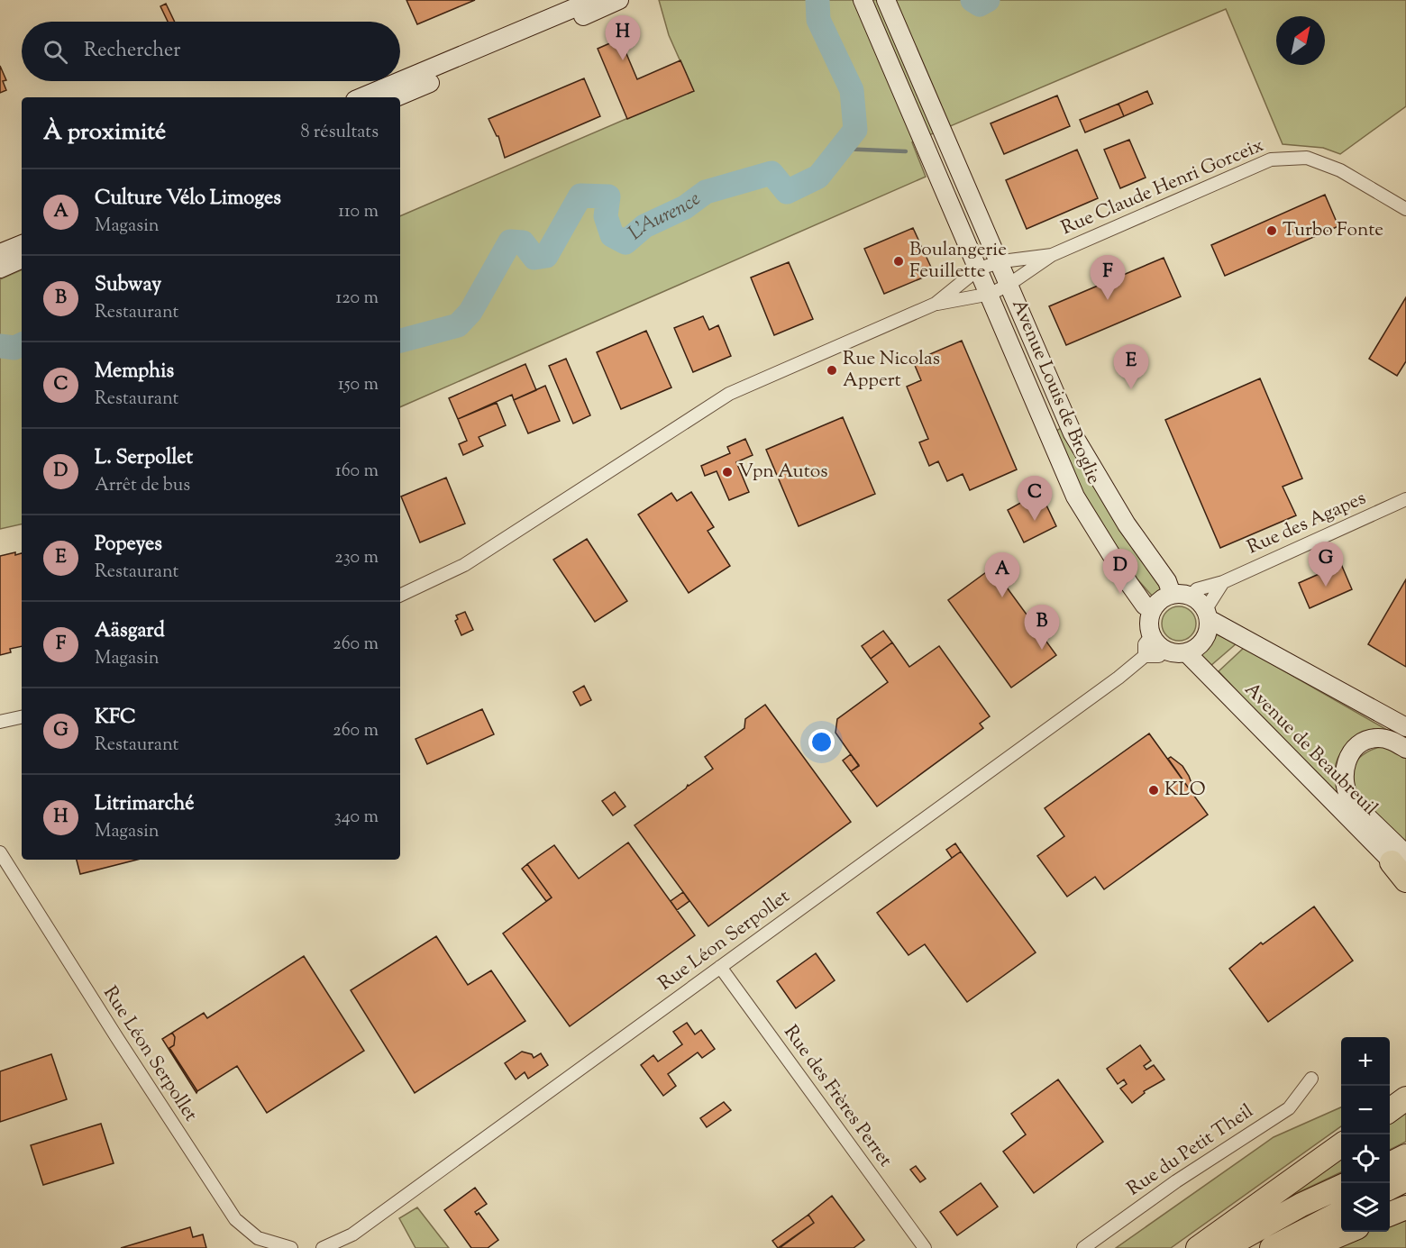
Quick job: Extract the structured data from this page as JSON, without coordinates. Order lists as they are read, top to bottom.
{
  "streets": {
    "main road": ["Avenue Louis de Broglie", "Avenue de Beaubreuil"],
    "street": [
      "Rue Claude Henri Gorceix",
      "Rue des Agapes",
      "Rue Léon Serpollet",
      "Rue des Frères Perret",
      "Rue du Petit Theil"
    ]
  },
  "crossings": [
    ["Avenue Louis de Broglie", "Rue des Agapes"],
    ["Avenue Louis de Broglie", "Avenue de Beaubreuil"],
    ["Avenue Louis de Broglie", "Rue Léon Serpollet"],
    ["Rue des Agapes", "Avenue de Beaubreuil"],
    ["Rue des Agapes", "Rue Léon Serpollet"],
    ["Avenue de Beaubreuil", "Rue Léon Serpollet"],
    ["Rue Léon Serpollet", "Rue des Frères Perret"]
  ],
  "water": ["L'Aurence"],
  "places": [
    "Turbo Fonte",
    "Boulangerie Feuillette",
    "Rue Nicolas Appert",
    "Vpn Autos",
    "KLO"
  ],
  "north": "top right",
  "page": {
    "pins": [
      "H",
      "F",
      "E",
      "C",
      "G",
      "D",
      "A",
      "B"
    ],
    "search": "Rechercher",
    "heading": ["À proximité", "8 résultats"],
    "list": [
      {
        "mark": "A",
        "name": "Culture Vélo Limoges",
        "note": "Magasin",
        "value": "110 m"
      },
      {
        "mark": "B",
        "name": "Subway",
        "note": "Restaurant",
        "value": "120 m"
      },
      {
        "mark": "C",
        "name": "Memphis",
        "note": "Restaurant",
        "value": "150 m"
      },
      {
        "mark": "D",
        "name": "L. Serpollet",
        "note": "Arrêt de bus",
        "value": "160 m"
      },
      {
        "mark": "E",
        "name": "Popeyes",
        "note": "Restaurant",
        "value": "230 m"
      },
      {
        "mark": "F",
        "name": "Aäsgard",
        "note": "Magasin",
        "value": "260 m"
      },
      {
        "mark": "G",
        "name": "KFC",
        "note": "Restaurant",
        "value": "260 m"
      },
      {
        "mark": "H",
        "name": "Litrimarché",
        "note": "Magasin",
        "value": "340 m"
      }
    ],
    "map_buttons": ["+", "−"]
  }
}
